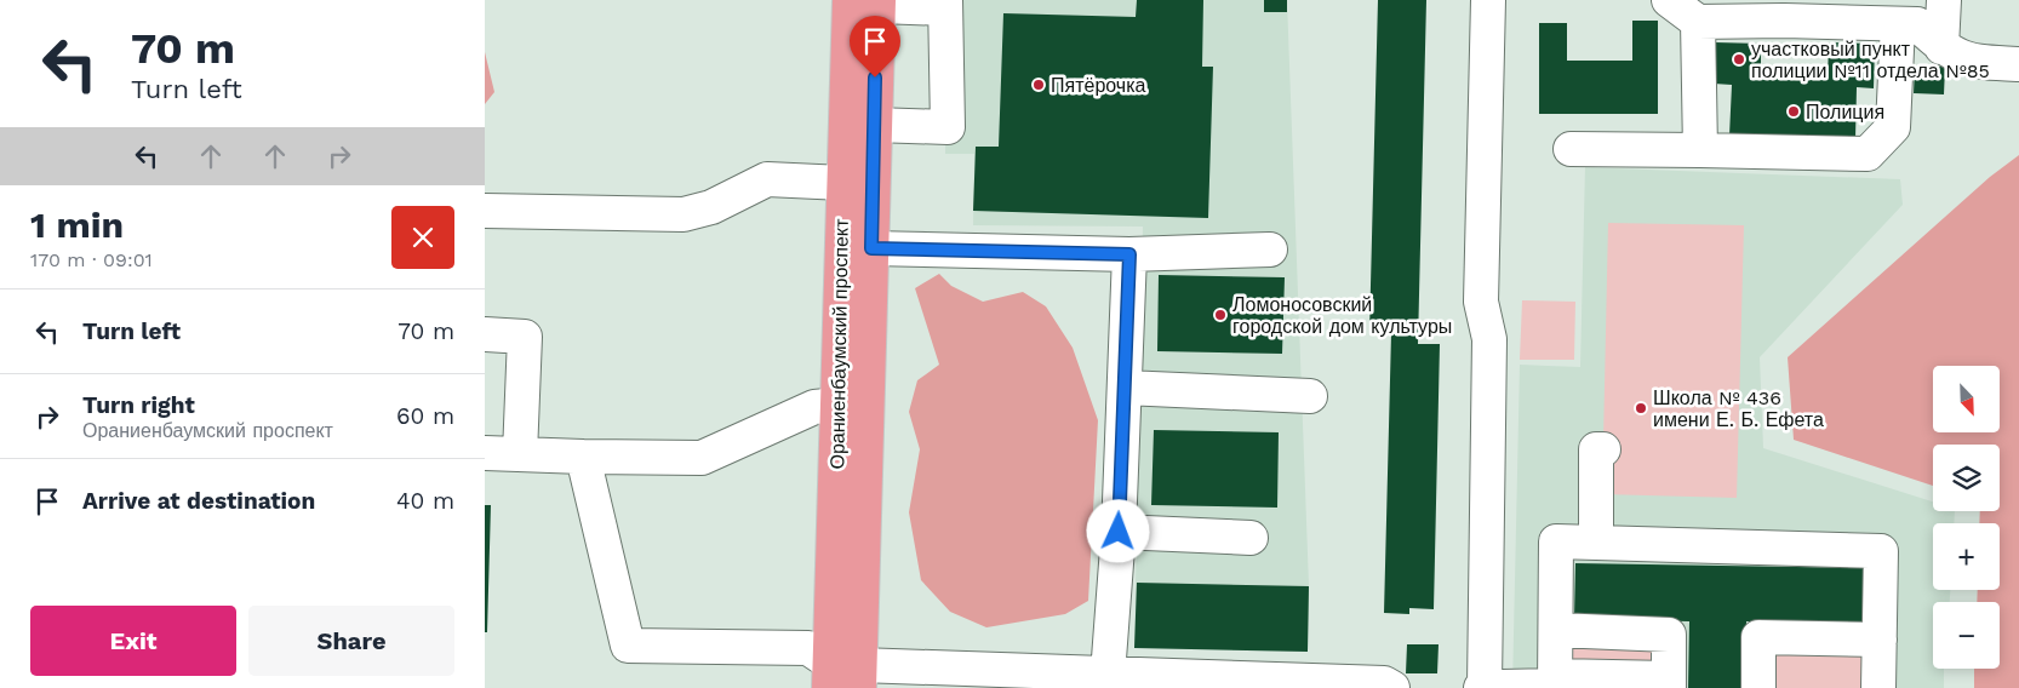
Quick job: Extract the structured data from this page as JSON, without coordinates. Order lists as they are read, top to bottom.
{
  "streets": {
    "main road": ["Ораниенбаумский проспект"]
  },
  "places": [
    "участковый пункт полиции №11 отдела №85",
    "Пятёрочка",
    "Полиция",
    "Ломоносовский городской дом культуры",
    "Школа № 436 имени Е. Б. Ефета"
  ],
  "north": "bottom right",
  "page": {
    "turn": ["70 m", "Turn left"],
    "heading": ["1 min", "170 m · 09:01"],
    "list": [
      {
        "name": "Turn left",
        "value": "70 m"
      },
      {
        "name": "Turn right",
        "note": "Ораниенбаумский проспект",
        "value": "60 m"
      },
      {
        "name": "Arrive at destination",
        "value": "40 m"
      }
    ],
    "map_buttons": ["+", "−"],
    "buttons": ["Exit", "Share"]
  }
}
